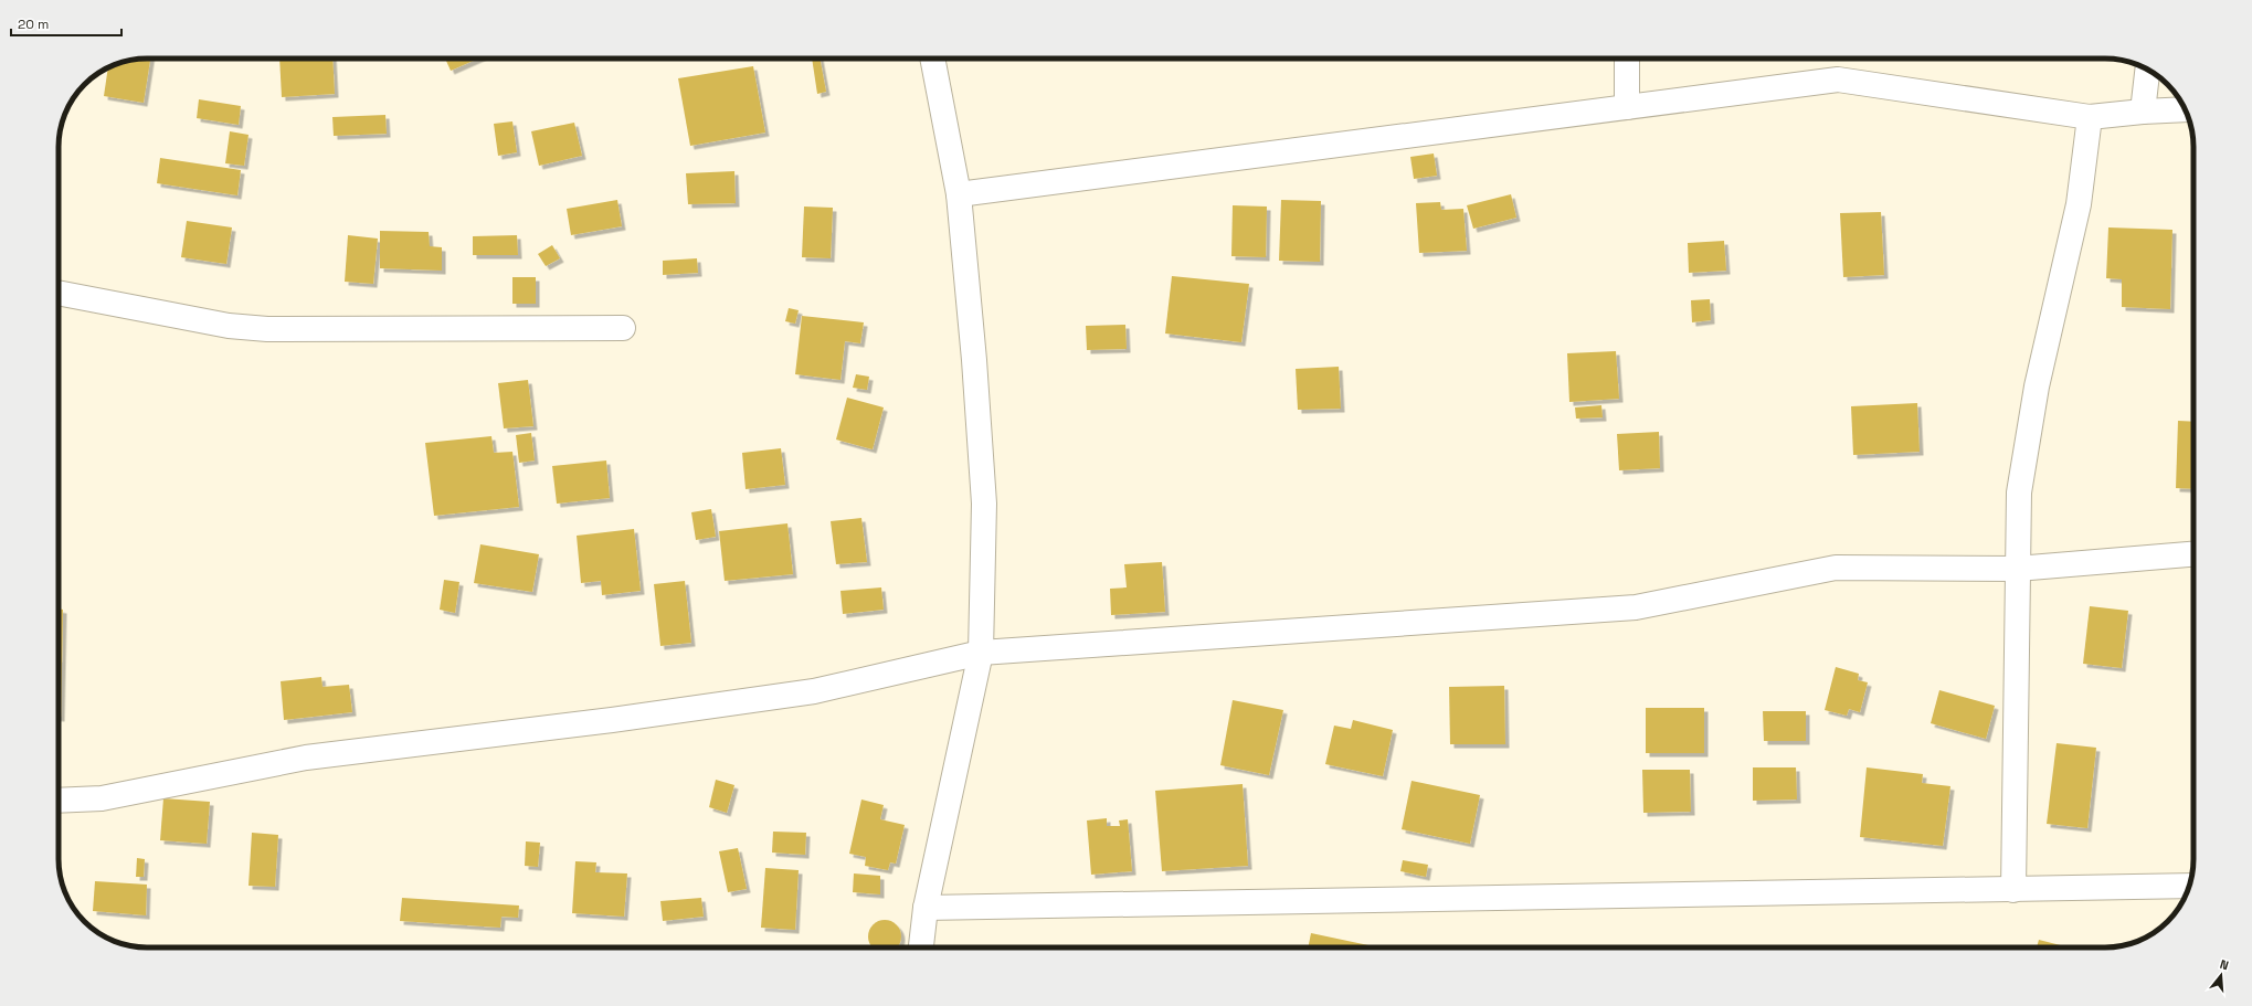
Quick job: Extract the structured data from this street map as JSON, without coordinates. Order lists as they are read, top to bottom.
{
  "scale_bar": "20 m",
  "north": "top"
}
